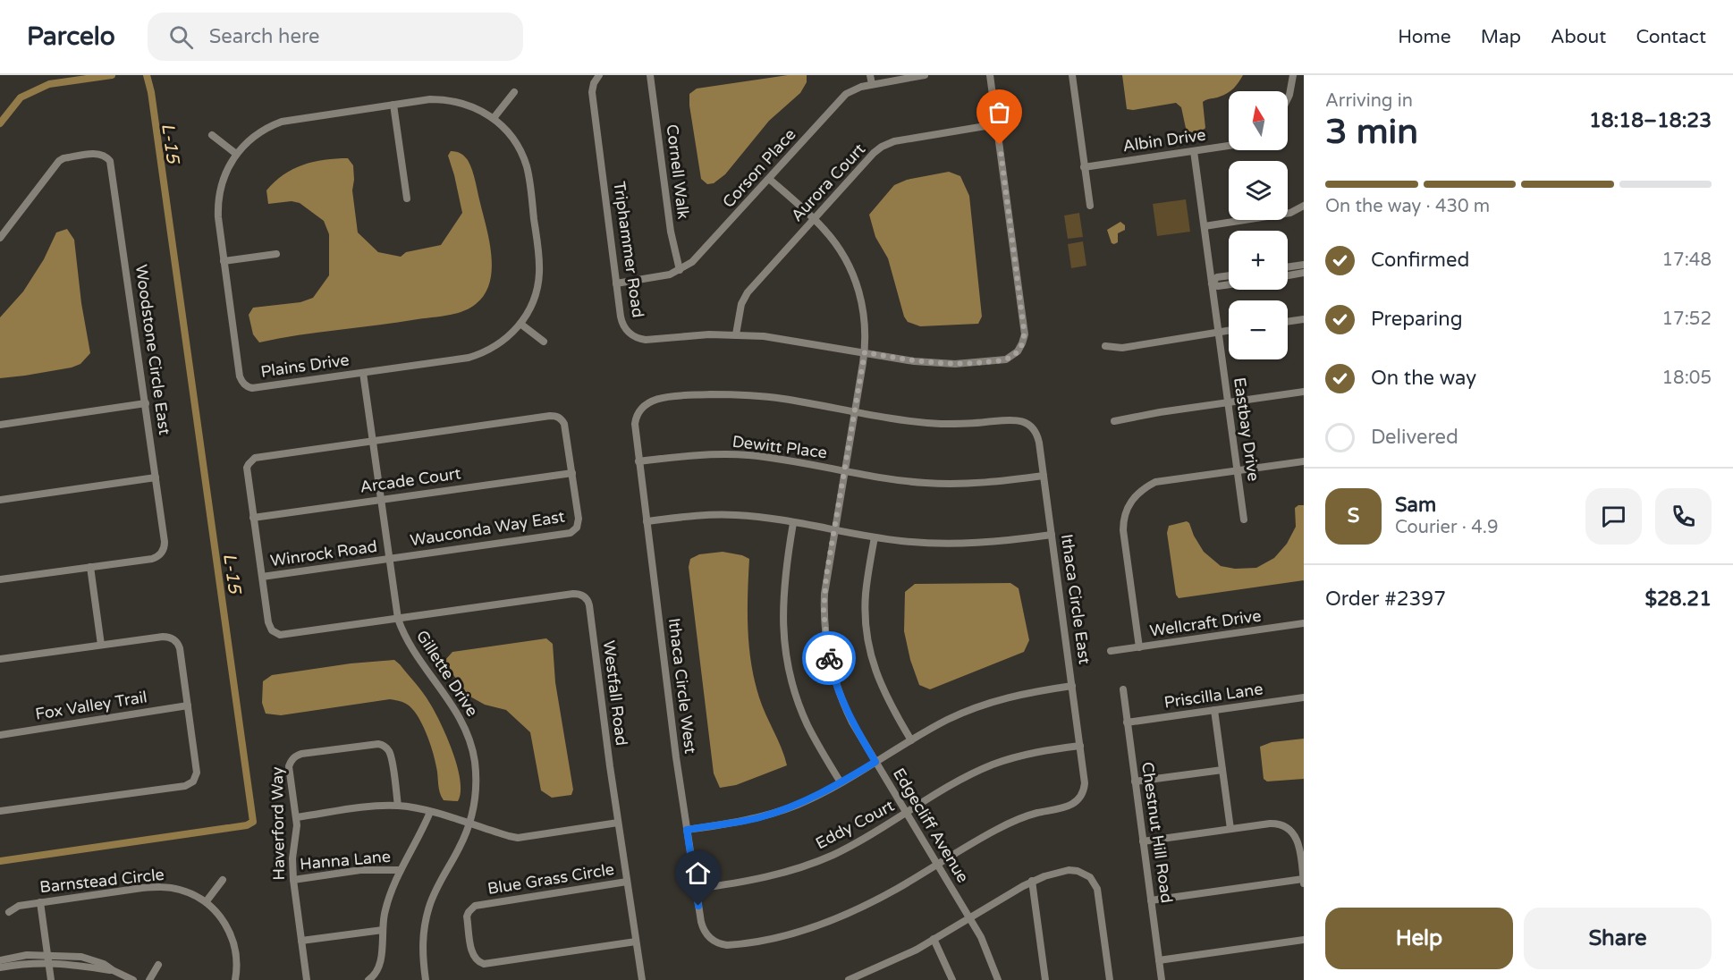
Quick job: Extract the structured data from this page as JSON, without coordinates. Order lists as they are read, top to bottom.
{
  "streets": {
    "street": [
      "Albin Drive",
      "Corson Place",
      "Cornell Walk",
      "Aurora Court",
      "Triphammer Road",
      "Woodstone Circle East",
      "Plains Drive",
      "Eastbay Drive",
      "Dewitt Place",
      "Arcade Court",
      "Wauconda Way East",
      "Winrock Road",
      "Ithaca Circle East",
      "Wellcraft Drive",
      "Gillette Drive",
      "Ithaca Circle West",
      "Westfall Road",
      "Priscilla Lane",
      "Fox Valley Trail",
      "Haverford Way",
      "Eddy Court",
      "Edgecliff Avenue",
      "Chestnut Hill Road",
      "Hanna Lane",
      "Blue Grass Circle",
      "Barnstead Circle"
    ]
  },
  "crossings": [
    ["Albin Drive", "Eastbay Drive"],
    ["Corson Place", "Cornell Walk"],
    ["Corson Place", "Triphammer Road"],
    ["Corson Place", "Edgecliff Avenue"],
    ["Aurora Court", "Triphammer Road"],
    ["Aurora Court", "Edgecliff Avenue"],
    ["Triphammer Road", "Edgecliff Avenue"],
    ["Plains Drive", "Gillette Drive"],
    ["Dewitt Place", "Ithaca Circle East"],
    ["Dewitt Place", "Ithaca Circle West"],
    ["Dewitt Place", "Edgecliff Avenue"],
    ["Arcade Court", "Wauconda Way East"],
    ["Arcade Court", "Gillette Drive"],
    ["Wauconda Way East", "Winrock Road"],
    ["Wauconda Way East", "Gillette Drive"],
    ["Wauconda Way East", "Westfall Road"],
    ["Winrock Road", "Gillette Drive"],
    ["Ithaca Circle East", "Ithaca Circle West"],
    ["Ithaca Circle East", "Eddy Court"],
    ["Ithaca Circle East", "Edgecliff Avenue"],
    ["Gillette Drive", "Westfall Road"],
    ["Ithaca Circle West", "Eddy Court"],
    ["Ithaca Circle West", "Edgecliff Avenue"],
    ["Westfall Road", "Blue Grass Circle"],
    ["Priscilla Lane", "Chestnut Hill Road"],
    ["Haverford Way", "Hanna Lane"],
    ["Eddy Court", "Edgecliff Avenue"]
  ],
  "water": ["L-15"],
  "north": "top",
  "page": {
    "header": "Parcelo",
    "search": "Search here",
    "nav": [
      "Home",
      "Map",
      "About",
      "Contact"
    ],
    "heading": ["3 min", "Arriving in", "18:18–18:23"],
    "panel": [
      "Sam",
      "Courier · 4.9",
      "Order #2397",
      "$28.21"
    ],
    "map_buttons": ["+", "−"],
    "bar": "On the way · 430 m",
    "list": [
      ["Confirmed", "17:48"],
      ["Preparing", "17:52"],
      ["On the way", "18:05"],
      "Delivered"
    ],
    "round": "S",
    "buttons": ["Help", "Share"]
  }
}
